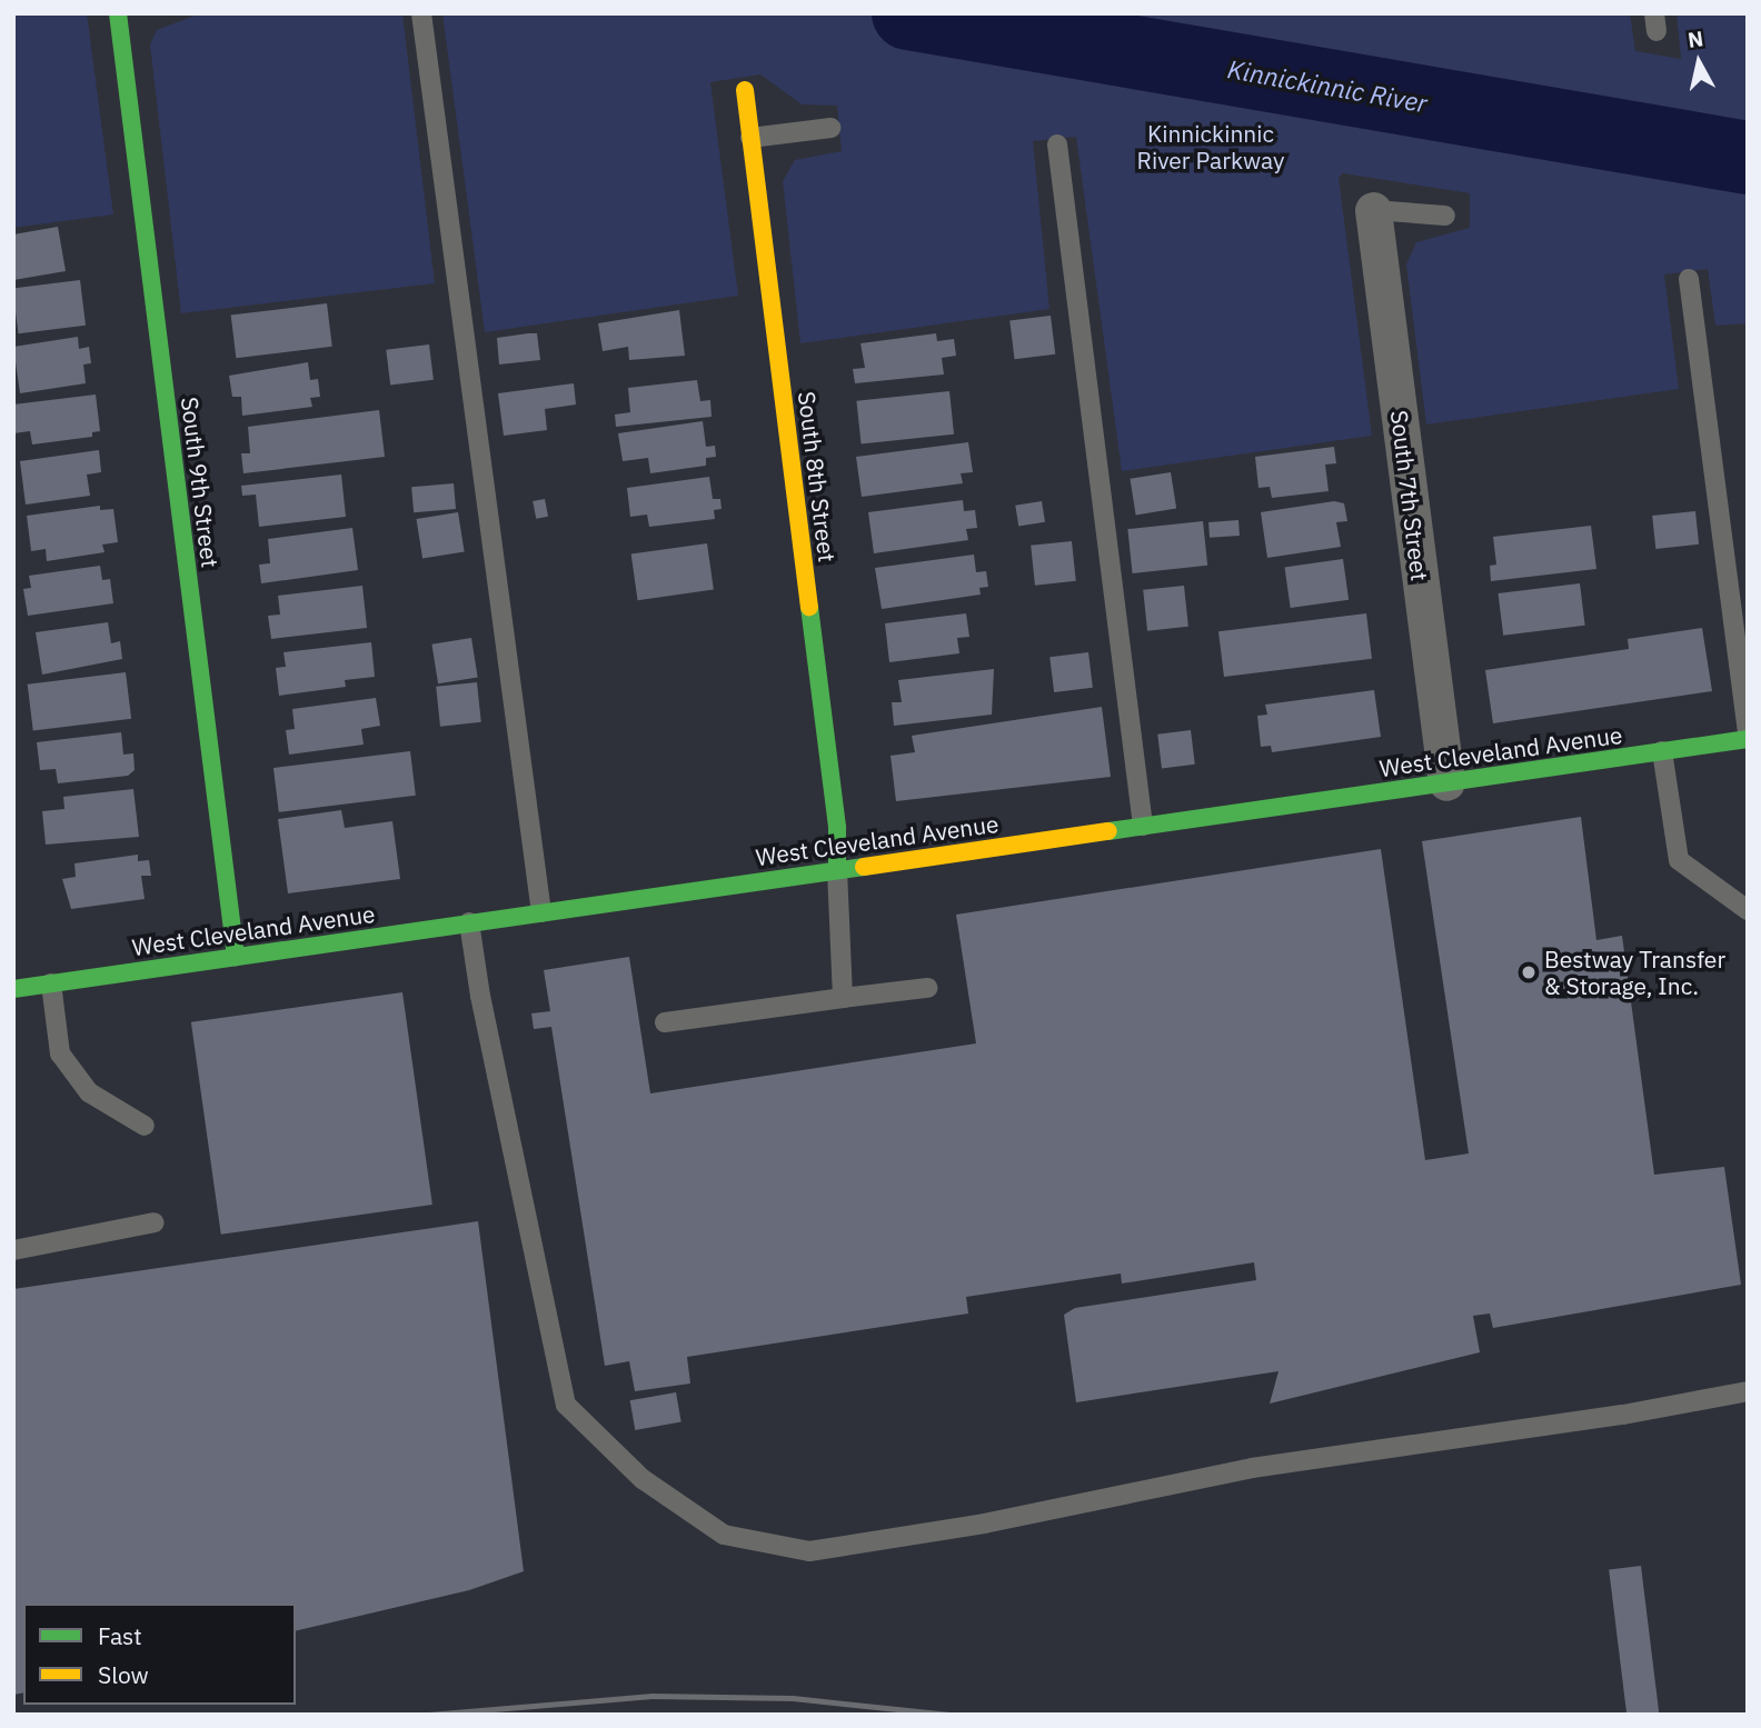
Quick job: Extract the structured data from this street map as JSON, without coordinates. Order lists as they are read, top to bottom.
{
  "streets": {
    "street": [
      "South 8th Street",
      "South 9th Street",
      "South 7th Street",
      "West Cleveland Avenue"
    ]
  },
  "crossings": [
    ["South 8th Street", "West Cleveland Avenue"],
    ["South 9th Street", "West Cleveland Avenue"],
    ["South 7th Street", "West Cleveland Avenue"]
  ],
  "water": ["Kinnickinnic River"],
  "parks": ["Kinnickinnic River Parkway"],
  "places": ["Bestway Transfer & Storage, Inc."],
  "legend": ["Fast", "Slow"],
  "north": "top"
}
